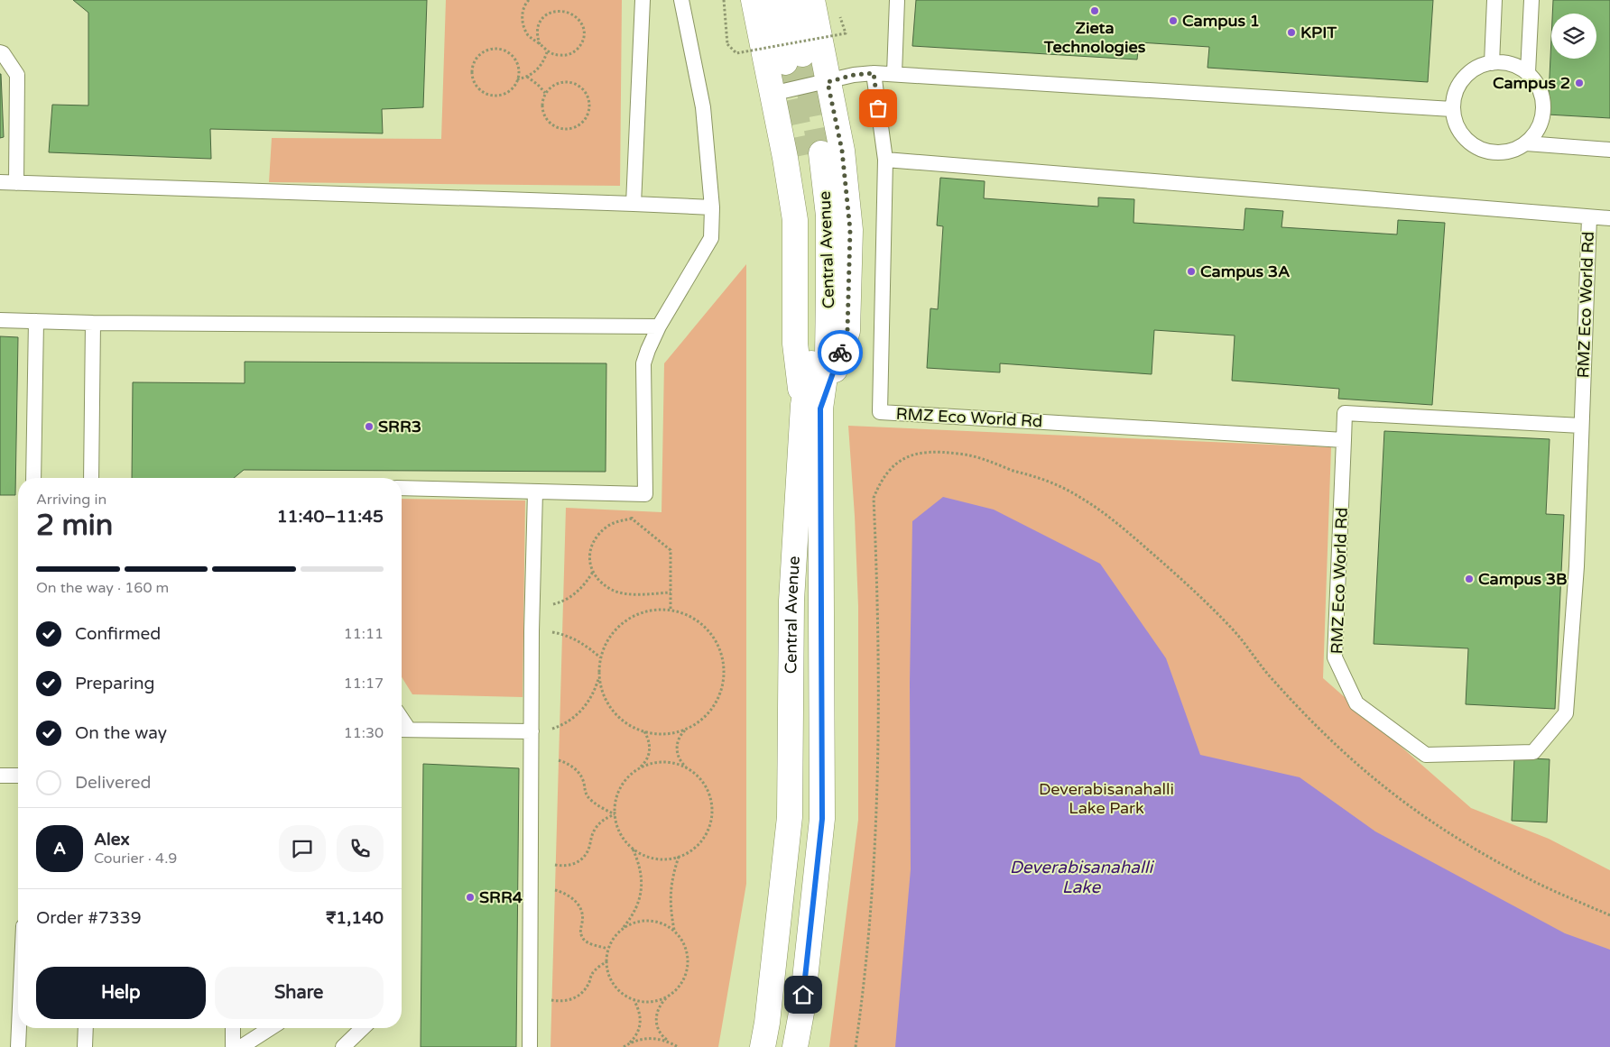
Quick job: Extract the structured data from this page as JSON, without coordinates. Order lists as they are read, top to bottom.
{
  "streets": {
    "street": ["Central Avenue"],
    "lane": ["RMZ Eco World Rd"]
  },
  "water": ["Deverabisanahalli Lake"],
  "parks": ["Deverabisanahalli Lake Park"],
  "places": [
    "Zieta Technologies",
    "Campus 1",
    "KPIT",
    "Campus 2",
    "Campus 3A",
    "SRR3",
    "Campus 3B",
    "SRR4"
  ],
  "page": {
    "heading": ["2 min", "Arriving in", "11:40–11:45"],
    "panel": [
      "Alex",
      "Courier · 4.9",
      "Order #7339",
      "₹1,140"
    ],
    "bar": "On the way · 160 m",
    "list": [
      ["Confirmed", "11:11"],
      ["Preparing", "11:17"],
      ["On the way", "11:30"],
      "Delivered"
    ],
    "round": "A",
    "buttons": ["Help", "Share"]
  }
}
